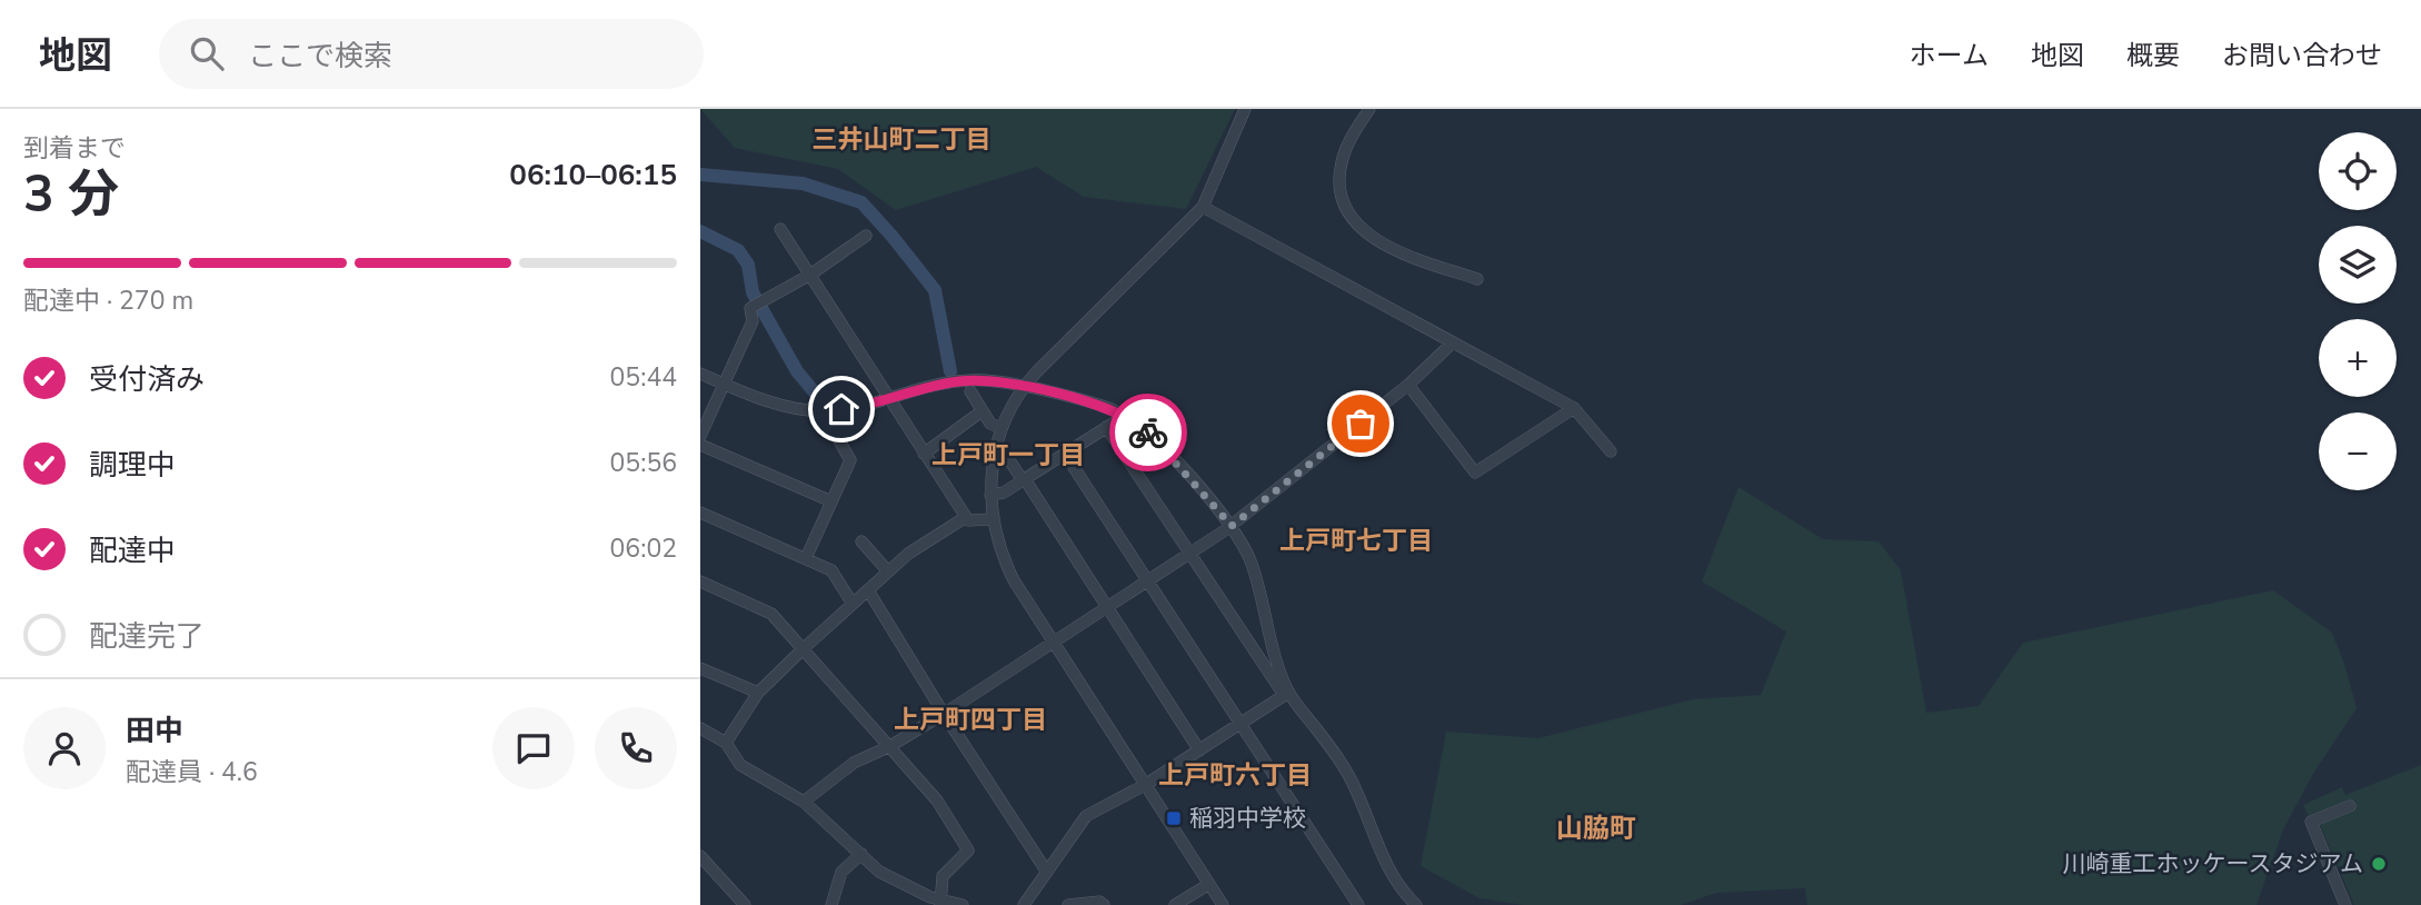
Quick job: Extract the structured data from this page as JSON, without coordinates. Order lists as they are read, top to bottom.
{
  "districts": [
    "三井山町二丁目",
    "上戸町一丁目",
    "上戸町七丁目",
    "上戸町四丁目",
    "上戸町六丁目",
    "山脇町"
  ],
  "places": {
    "transit": ["稲羽中学校"],
    "other": ["川崎重工ホッケースタジアム"]
  },
  "page": {
    "header": "地図",
    "search": "ここで検索",
    "nav": [
      "ホーム",
      "地図",
      "概要",
      "お問い合わせ"
    ],
    "heading": ["3 分", "到着まで", "06:10–06:15"],
    "panel": ["田中", "配達員 · 4.6"],
    "map_buttons": ["+", "−"],
    "bar": "配達中 · 270 m",
    "list": [
      ["受付済み", "05:44"],
      ["調理中", "05:56"],
      ["配達中", "06:02"],
      "配達完了"
    ]
  }
}
